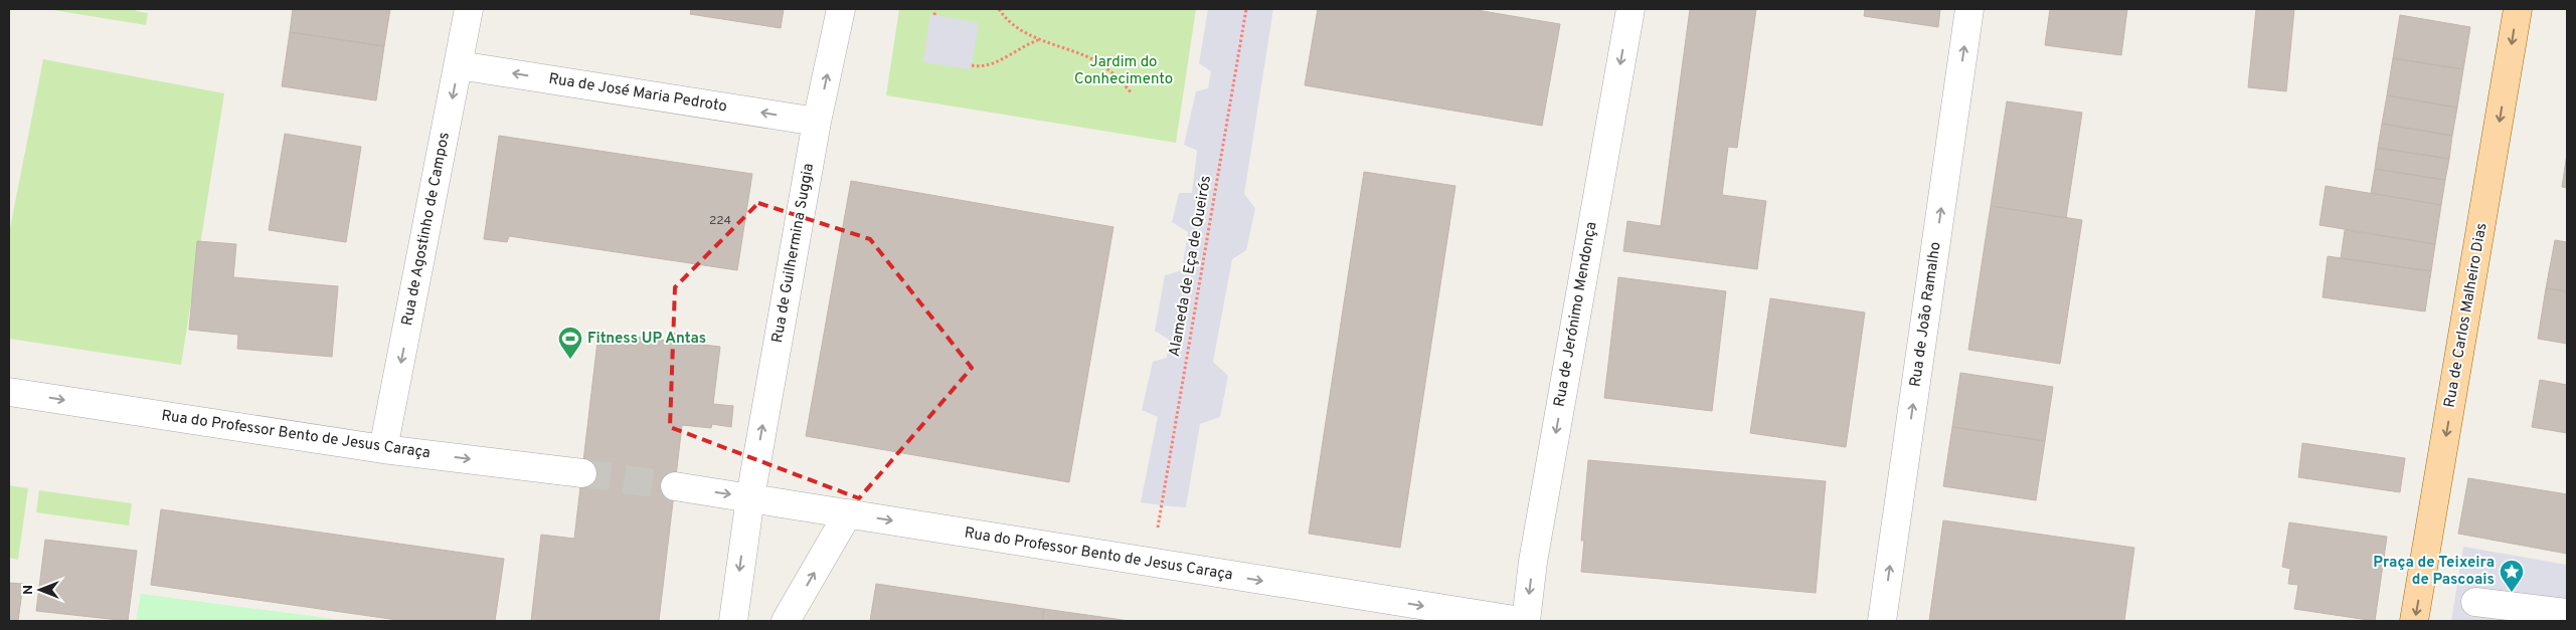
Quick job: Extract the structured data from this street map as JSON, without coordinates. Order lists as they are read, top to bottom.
{
  "streets": {
    "main road": ["Rua de Carlos Malheiro Dias"],
    "street": [
      "Rua de José Maria Pedroto",
      "Rua de Agostinho de Campos",
      "Rua de Guilhermina Suggia",
      "Rua de Jerónimo Mendonça",
      "Rua de João Ramalho",
      "Rua do Professor Bento de Jesus Caraça"
    ],
    "path": ["Alameda de Eça de Queirós"]
  },
  "crossings": [
    ["Rua de José Maria Pedroto", "Rua de Agostinho de Campos"],
    ["Rua de José Maria Pedroto", "Rua de Guilhermina Suggia"],
    ["Rua de Agostinho de Campos", "Rua do Professor Bento de Jesus Caraça"],
    ["Rua de Guilhermina Suggia", "Rua do Professor Bento de Jesus Caraça"]
  ],
  "one_way": [
    "Rua de José Maria Pedroto",
    "Rua de Agostinho de Campos",
    "Rua de Jerónimo Mendonça",
    "Rua de João Ramalho",
    "Rua de Carlos Malheiro Dias",
    "Rua do Professor Bento de Jesus Caraça"
  ],
  "parks": ["Jardim do Conhecimento"],
  "places": {
    "sports": ["Fitness UP Antas"],
    "place": ["Praça de Teixeira de Pascoais"]
  },
  "house_numbers": ["224"],
  "north": "left"
}
